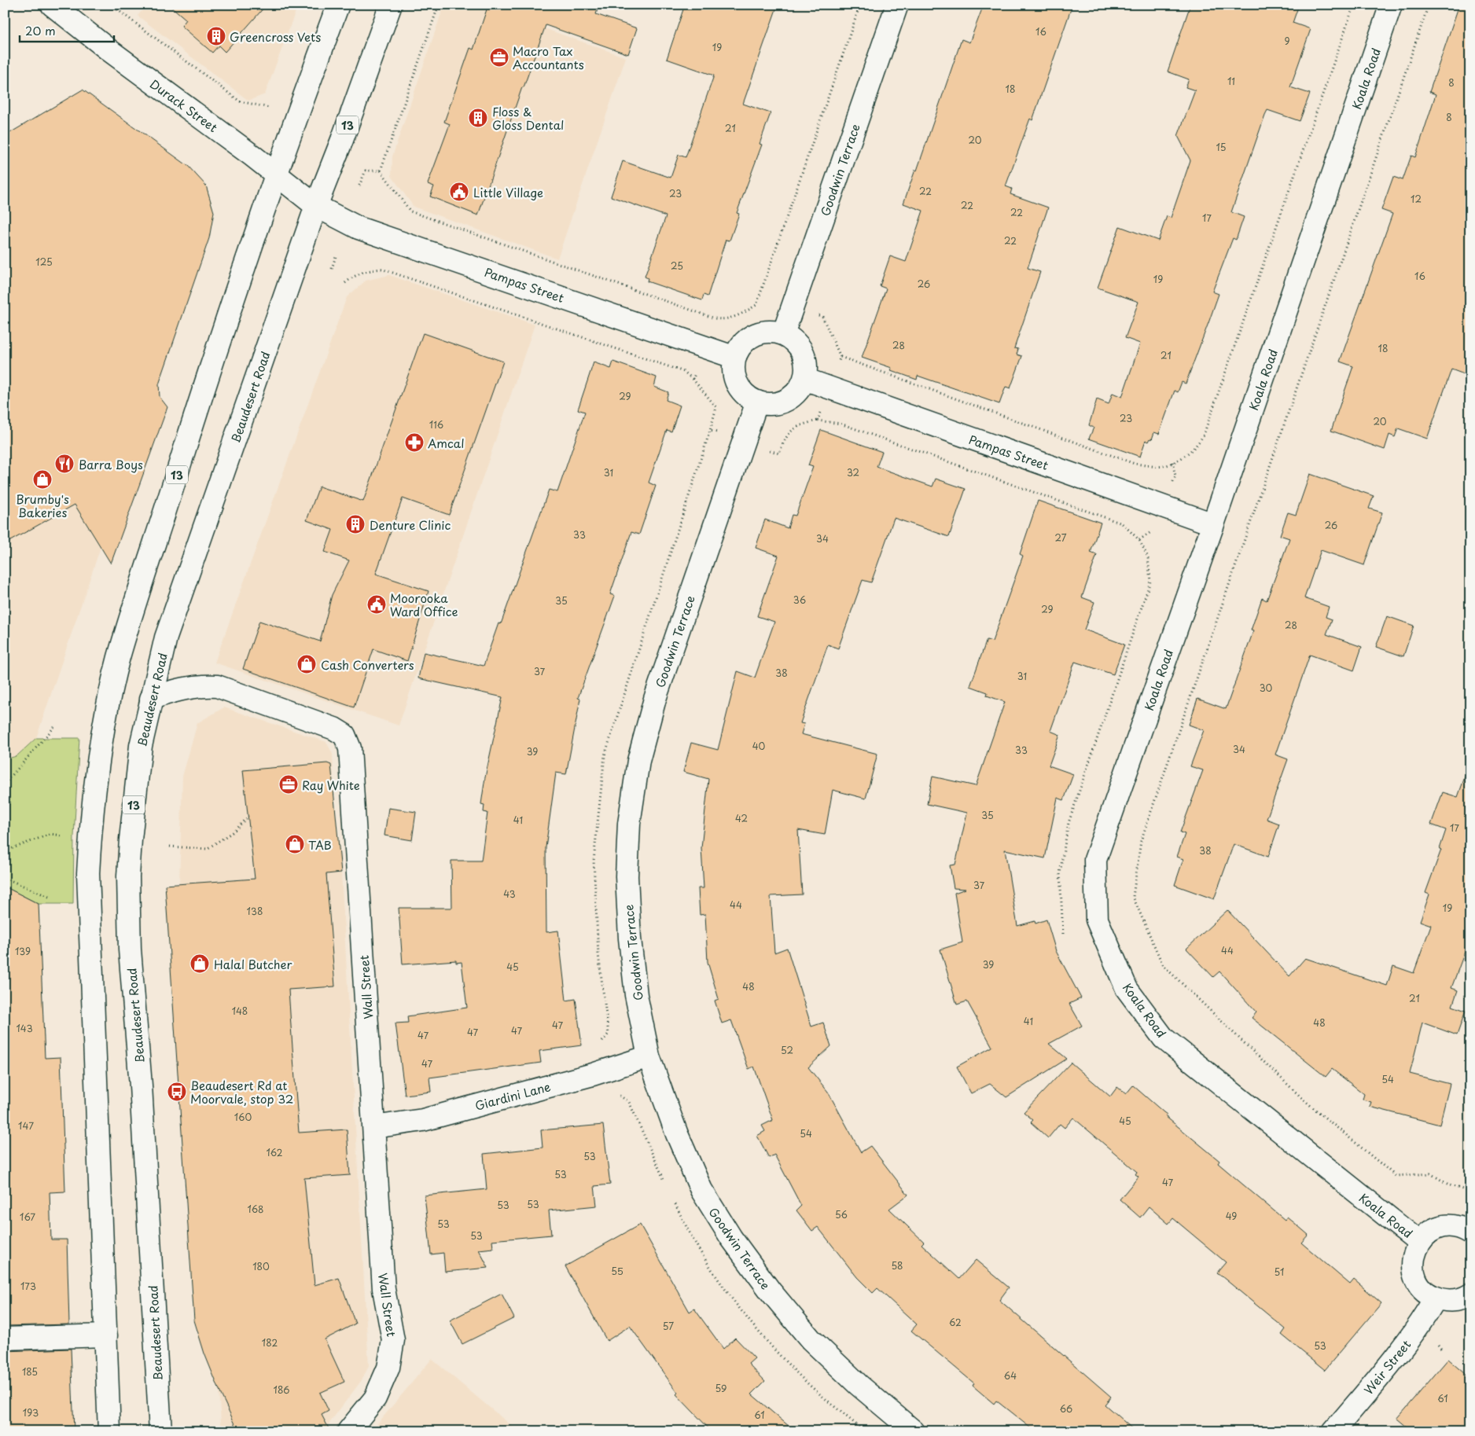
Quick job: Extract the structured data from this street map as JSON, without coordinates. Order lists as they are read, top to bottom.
{
  "streets": {
    "main road": [
      "Koala Road",
      "Durack Street",
      "13",
      "Goodwin Terrace",
      "Pampas Street",
      "Beaudesert Road",
      "Wall Street",
      "Giardini Lane",
      "Weir Street"
    ]
  },
  "crossings": [
    ["Koala Road", "Pampas Street"],
    ["Durack Street", "13"],
    ["Durack Street", "Pampas Street"],
    ["Durack Street", "Beaudesert Road"],
    ["Goodwin Terrace", "Pampas Street"],
    ["Goodwin Terrace", "Giardini Lane"],
    ["Pampas Street", "Beaudesert Road"],
    ["Beaudesert Road", "Wall Street"],
    ["Wall Street", "Giardini Lane"]
  ],
  "places": {
    "building": ["Greencross Vets", "Floss & Gloss Dental", "Denture Clinic"],
    "office": ["Macro Tax Accountants", "Ray White"],
    "public building": ["Little Village", "Moorooka Ward Office"],
    "pharmacy": ["Amcal"],
    "restaurant": ["Barra Boys"],
    "shop": [
      "Brumby's Bakeries",
      "Cash Converters",
      "TAB",
      "Halal Butcher"
    ],
    "bus stop": ["Beaudesert Rd at Moorvale, stop 32"]
  },
  "house_numbers": [
    "16",
    "9",
    "19",
    "11",
    "8",
    "18",
    "8",
    "21",
    "20",
    "15",
    "22",
    "23",
    "12",
    "22",
    "22",
    "17",
    "22",
    "125",
    "25",
    "16",
    "19",
    "26",
    "28",
    "18",
    "21",
    "29",
    "23",
    "20",
    "116",
    "31",
    "32",
    "26",
    "33",
    "27",
    "34",
    "36",
    "35",
    "29",
    "28",
    "37",
    "38",
    "31",
    "30",
    "40",
    "34",
    "33",
    "39",
    "35",
    "42",
    "41",
    "17",
    "38",
    "37",
    "43",
    "44",
    "19",
    "138",
    "44",
    "139",
    "39",
    "45",
    "48",
    "21",
    "148",
    "41",
    "48",
    "47",
    "143",
    "47",
    "47",
    "47",
    "52",
    "47",
    "54",
    "160",
    "45",
    "147",
    "54",
    "162",
    "53",
    "53",
    "47",
    "53",
    "53",
    "168",
    "56",
    "49",
    "167",
    "53",
    "53",
    "58",
    "180",
    "55",
    "51",
    "173",
    "62",
    "57",
    "182",
    "53",
    "185",
    "64",
    "59",
    "186",
    "61",
    "66",
    "193",
    "61"
  ],
  "scale_bar": "20 m"
}
